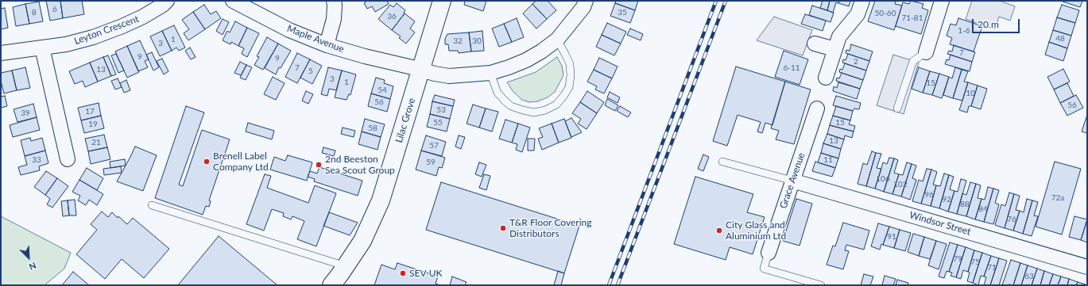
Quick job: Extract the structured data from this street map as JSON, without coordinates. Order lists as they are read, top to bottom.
{
  "streets": {
    "street": [
      "Leyton Crescent",
      "Maple Avenue",
      "Lilac Grove",
      "Grace Avenue",
      "Windsor Street"
    ]
  },
  "crossings": [
    ["Maple Avenue", "Lilac Grove"],
    ["Grace Avenue", "Windsor Street"]
  ],
  "places": [
    "Brenell Label Company Ltd",
    "2nd Beeston Sea Scout Group",
    "T&R Floor Covering Distributors",
    "City Glass and Aluminium Ltd",
    "SEV UK"
  ],
  "house_numbers": [
    "6",
    "8",
    "35",
    "50-60",
    "36",
    "71-81",
    "1-6",
    "48",
    "1",
    "32",
    "30",
    "3",
    "7",
    "9",
    "9",
    "2",
    "7",
    "6-11",
    "13",
    "5",
    "3",
    "1",
    "15",
    "54",
    "10",
    "56",
    "56",
    "53",
    "17",
    "39",
    "55",
    "15",
    "19",
    "58",
    "13",
    "21",
    "57",
    "33",
    "11",
    "59",
    "106",
    "102",
    "96",
    "72a",
    "92",
    "88",
    "84",
    "76",
    "91",
    "79",
    "75",
    "71",
    "63"
  ],
  "scale_bar": "20 m",
  "north": "bottom right"
}
